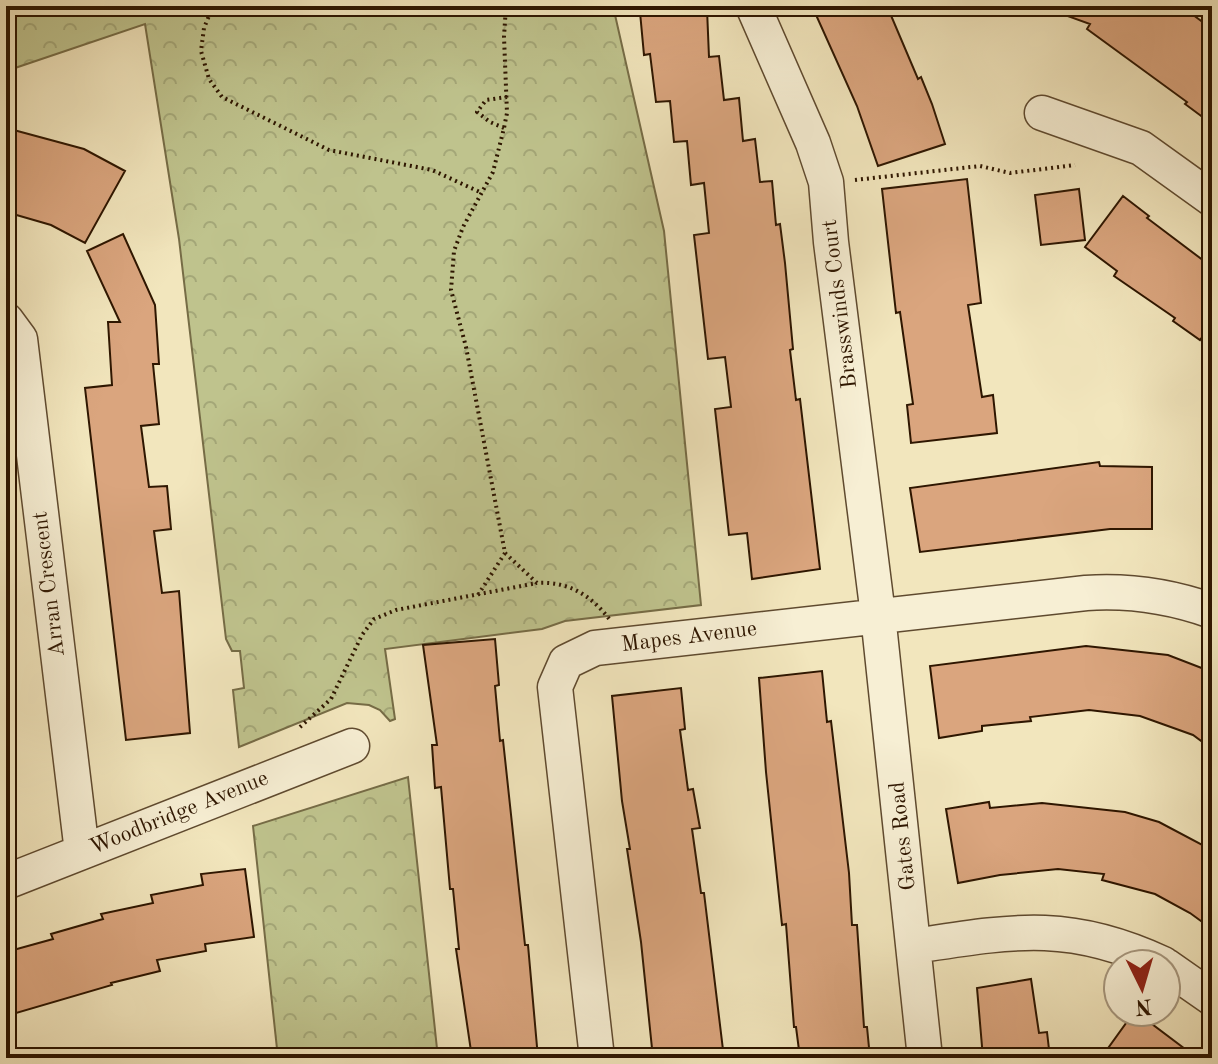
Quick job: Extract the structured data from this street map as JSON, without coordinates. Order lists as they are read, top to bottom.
{
  "streets": {
    "street": [
      "Brasswinds Court",
      "Arran Crescent",
      "Mapes Avenue",
      "Woodbridge Avenue",
      "Gates Road"
    ]
  },
  "crossings": [
    ["Brasswinds Court", "Mapes Avenue"],
    ["Brasswinds Court", "Gates Road"],
    ["Arran Crescent", "Woodbridge Avenue"],
    ["Mapes Avenue", "Gates Road"]
  ],
  "north": "bottom"
}
